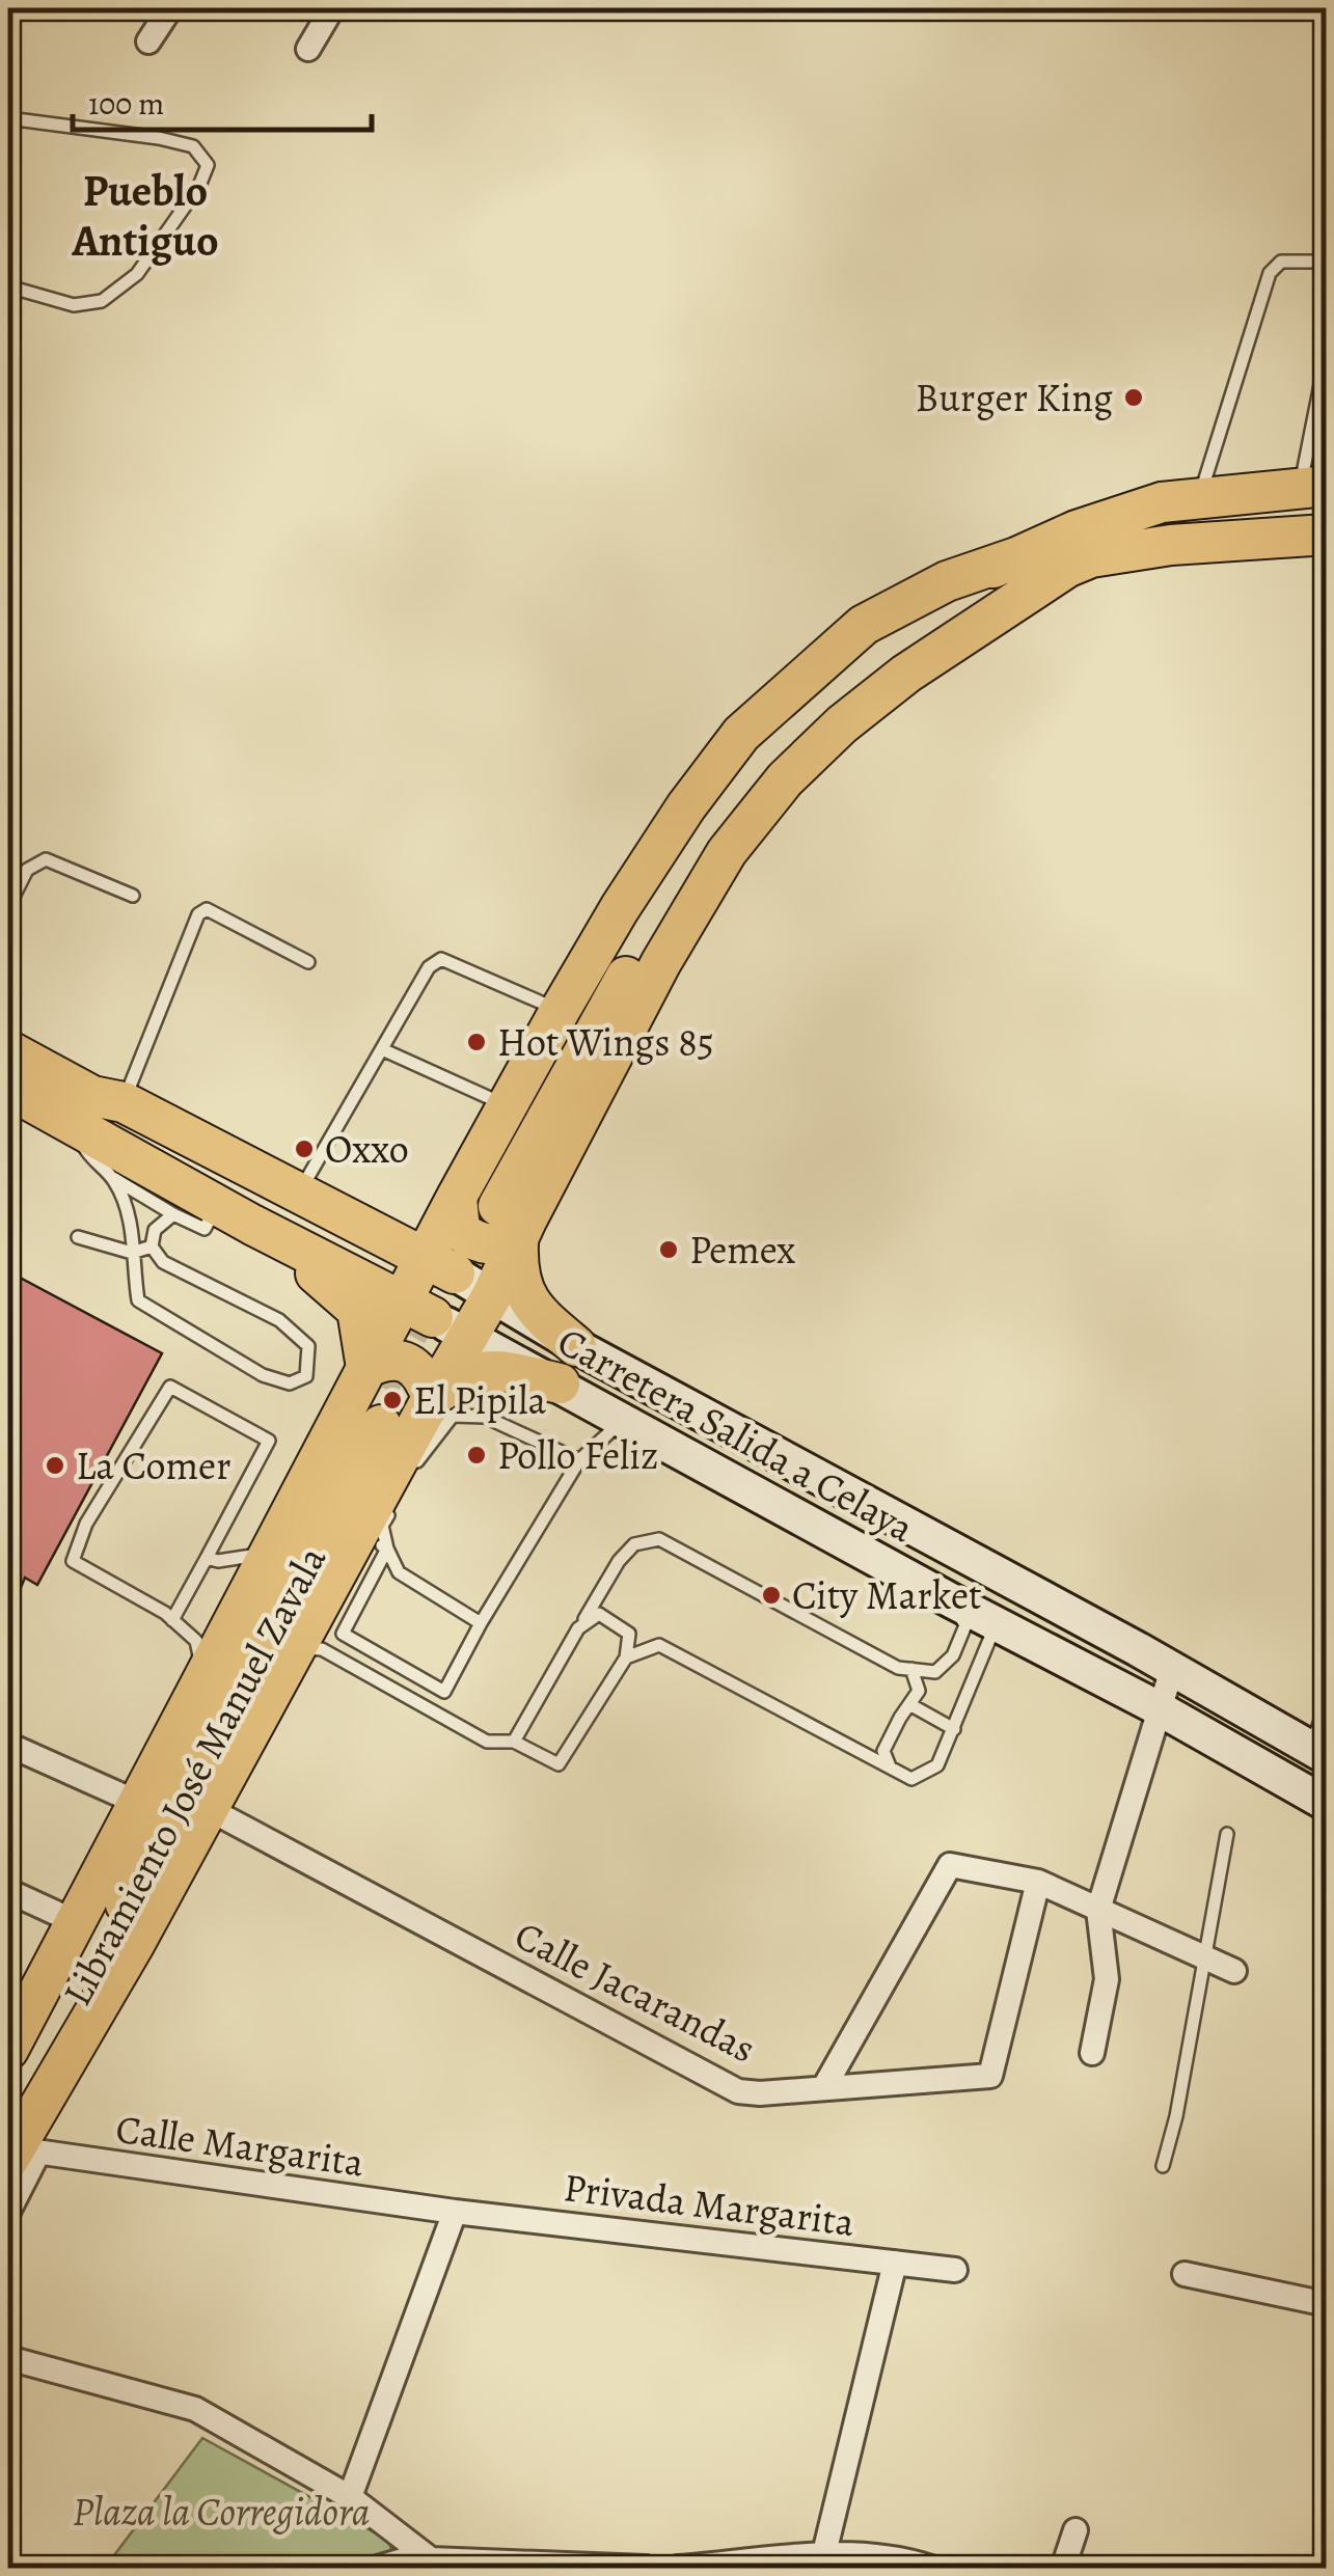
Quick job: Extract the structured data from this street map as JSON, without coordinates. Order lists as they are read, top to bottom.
{
  "streets": {
    "main road": ["Carretera Salida a Celaya", "Libramiento José Manuel Zavala"],
    "street": ["Calle Jacarandas", "Calle Margarita", "Privada Margarita"]
  },
  "crossings": [
    ["Libramiento José Manuel Zavala", "Calle Margarita"],
    ["Calle Margarita", "Privada Margarita"]
  ],
  "districts": ["Pueblo Antiguo"],
  "parks": ["Plaza la Corregidora"],
  "places": [
    "Burger King",
    "Hot Wings 85",
    "Oxxo",
    "Pemex",
    "El Pipila",
    "Pollo Feliz",
    "La Comer",
    "City Market"
  ],
  "scale_bar": "100 m"
}
